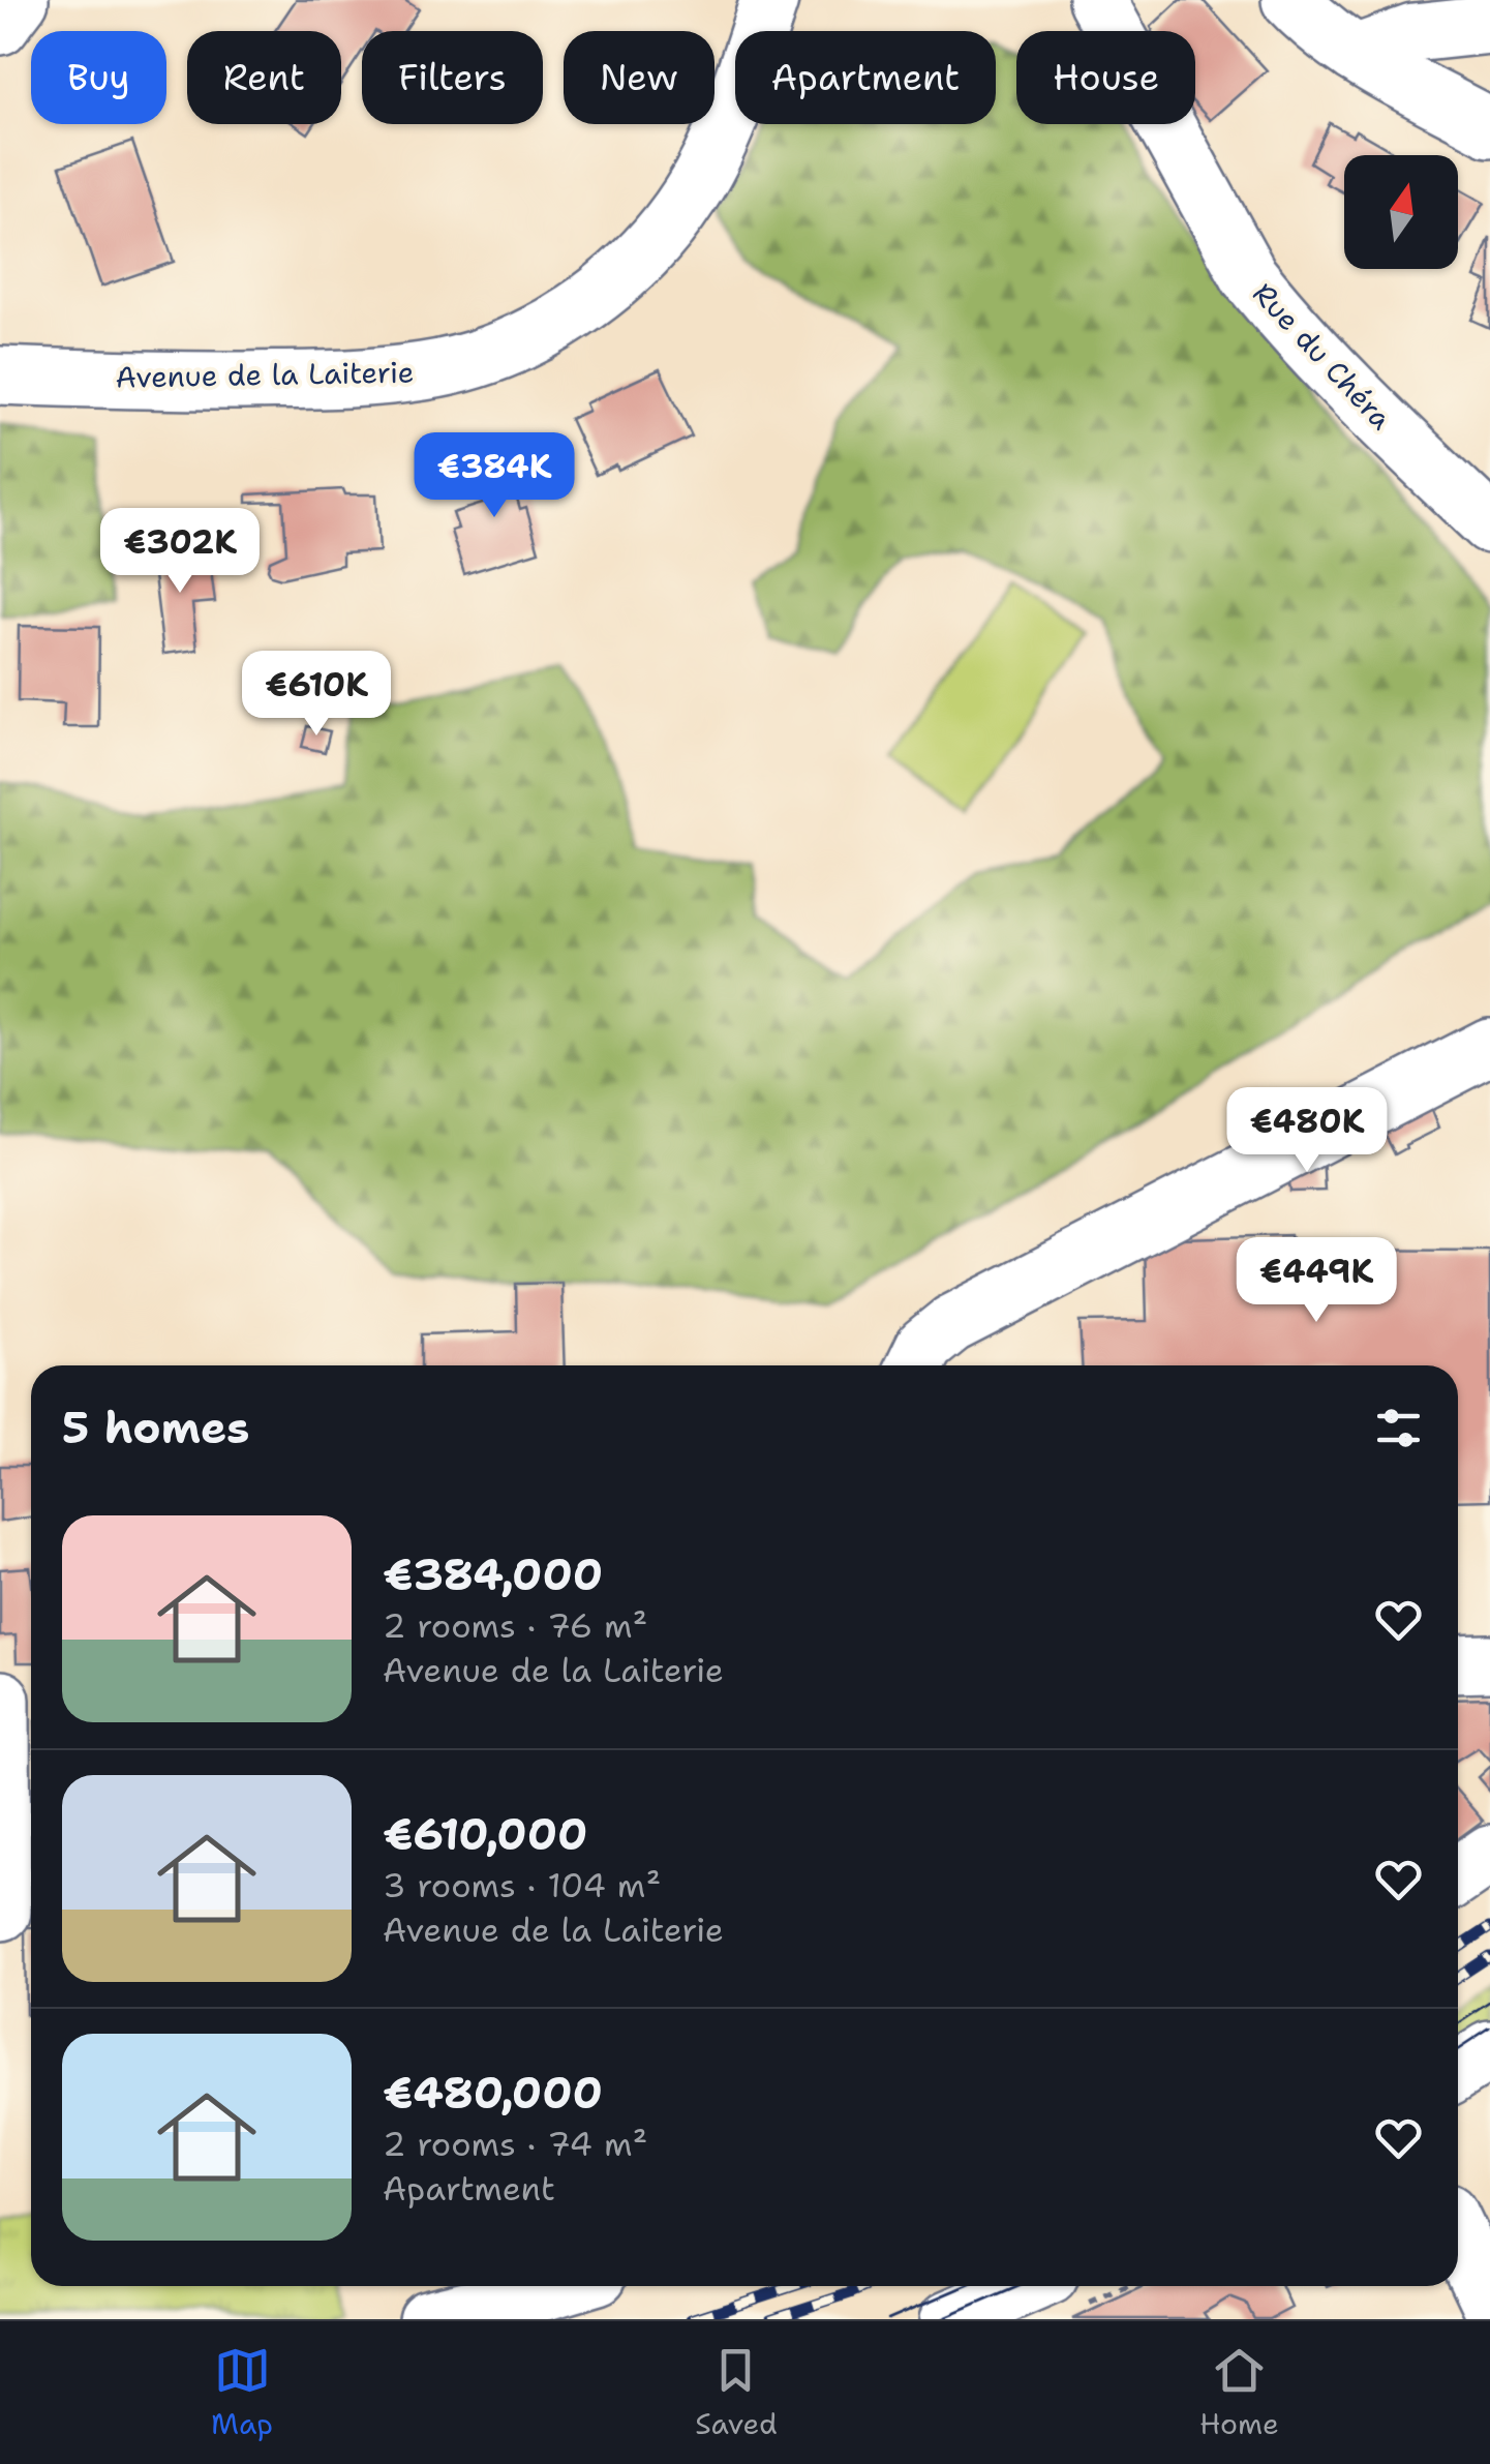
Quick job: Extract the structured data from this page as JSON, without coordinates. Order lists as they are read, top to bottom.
{
  "streets": {
    "street": ["Rue du Chéra", "Avenue de la Laiterie"]
  },
  "north": "top",
  "page": {
    "chip": [
      "Buy",
      "Rent",
      "Filters",
      "New",
      "Apartment",
      "House"
    ],
    "price": [
      "€384K",
      "€302K",
      "€610K",
      "€480K",
      "€449K"
    ],
    "heading": "5 homes",
    "list": [
      {
        "name": "€384,000",
        "note": "2 rooms · 76 m² · Avenue de la Laiterie"
      },
      {
        "name": "€610,000",
        "note": "3 rooms · 104 m² · Avenue de la Laiterie"
      },
      {
        "name": "€480,000",
        "note": "2 rooms · 74 m² · Apartment"
      }
    ],
    "tabs": ["Map", "Saved", "Home"]
  }
}
